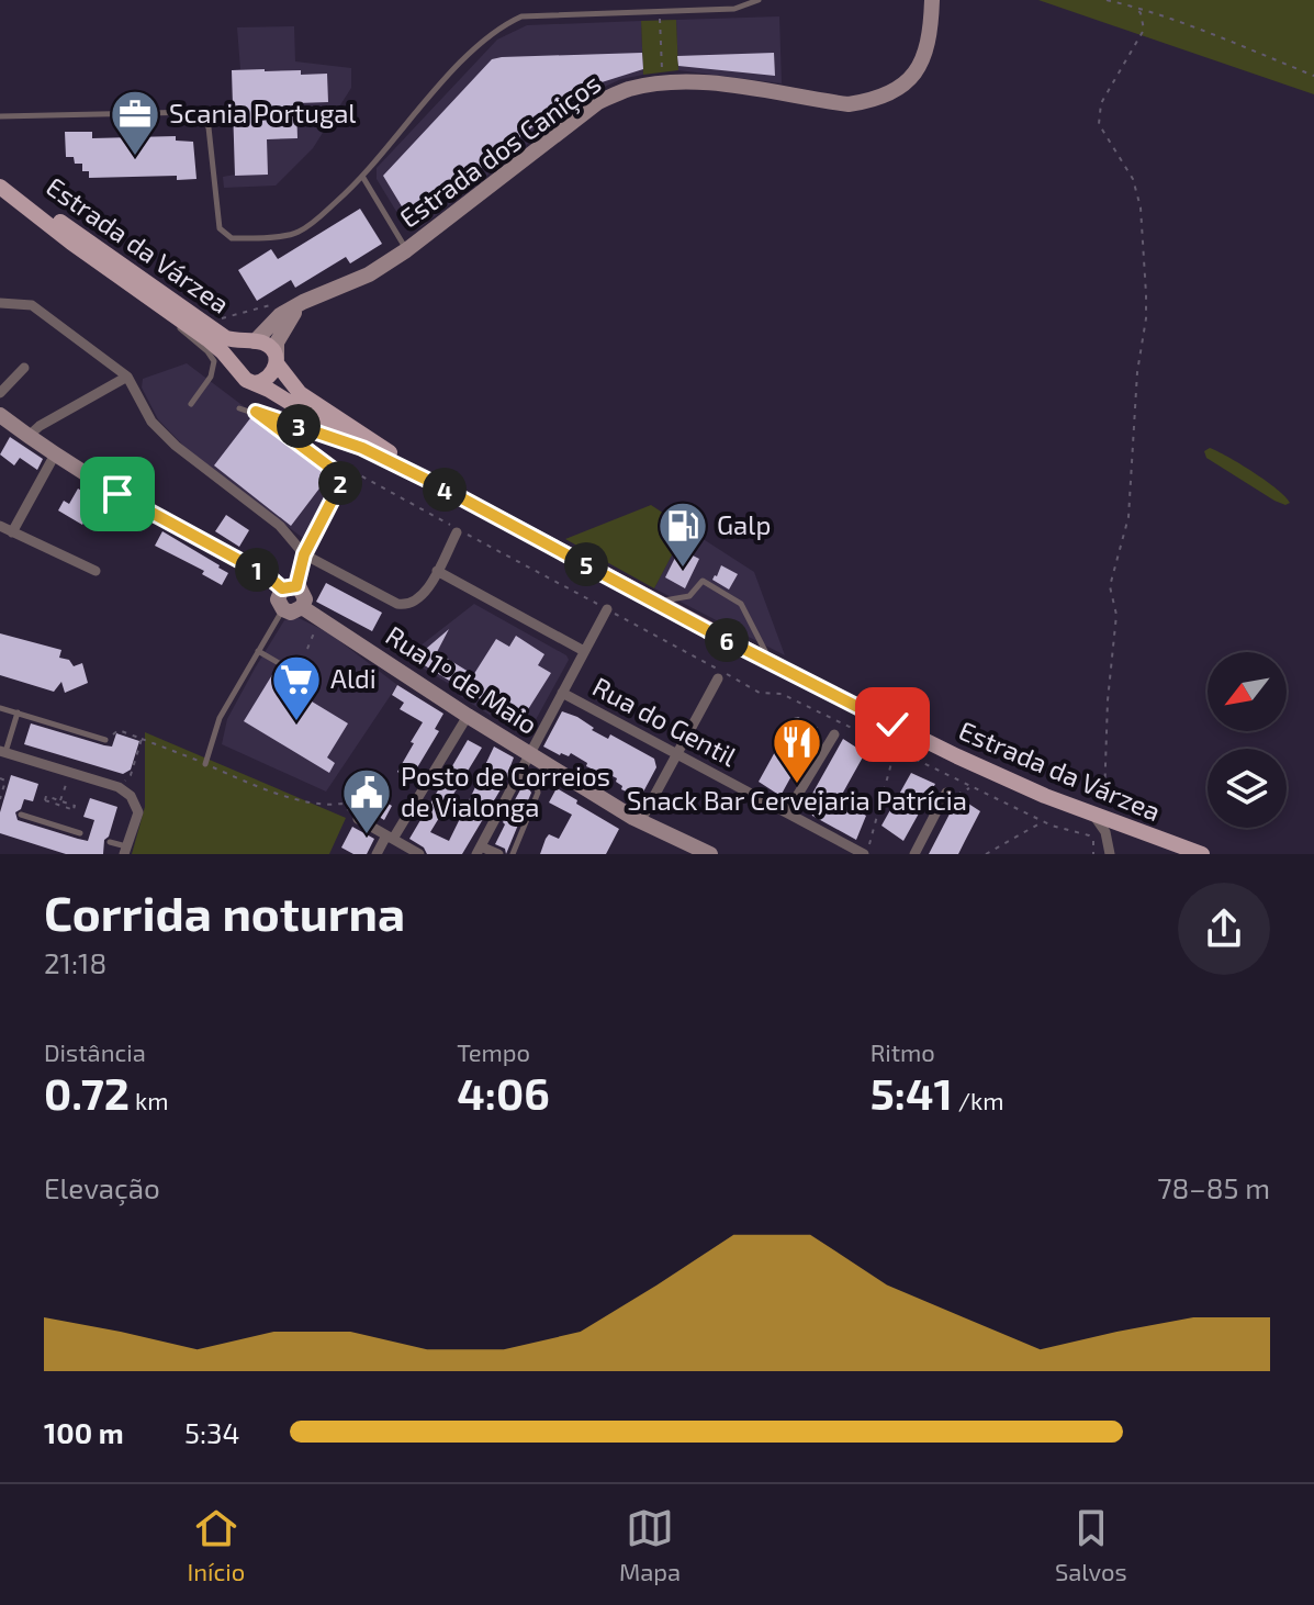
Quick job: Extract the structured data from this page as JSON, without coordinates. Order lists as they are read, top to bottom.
{
  "streets": {
    "main road": ["Estrada da Várzea"],
    "street": ["Estrada dos Caniços", "Rua 1º de Maio", "Rua do Gentil"]
  },
  "crossings": [
    ["Estrada dos Caniços", "Estrada da Várzea"]
  ],
  "places": {
    "office": ["Scania Portugal"],
    "fuel station": ["Galp"],
    "supermarket": ["Aldi"],
    "restaurant": ["Snack Bar Cervejaria Patrícia"],
    "public building": ["Posto de Correios de Vialonga"]
  },
  "north": "bottom left",
  "page": {
    "pins": [
      "3",
      "2",
      "4",
      "5",
      "1",
      "6"
    ],
    "heading": ["Corrida noturna", "21:18"],
    "stats": [
      ["Distância", "0.72 km"],
      ["Tempo", "4:06"],
      ["Ritmo", "5:41 /km"]
    ],
    "chart": ["Elevação", "78–85 m"],
    "list": [
      {
        "name": "100 m",
        "note": "5:34"
      }
    ],
    "tabs": ["Início", "Mapa", "Salvos"]
  }
}
